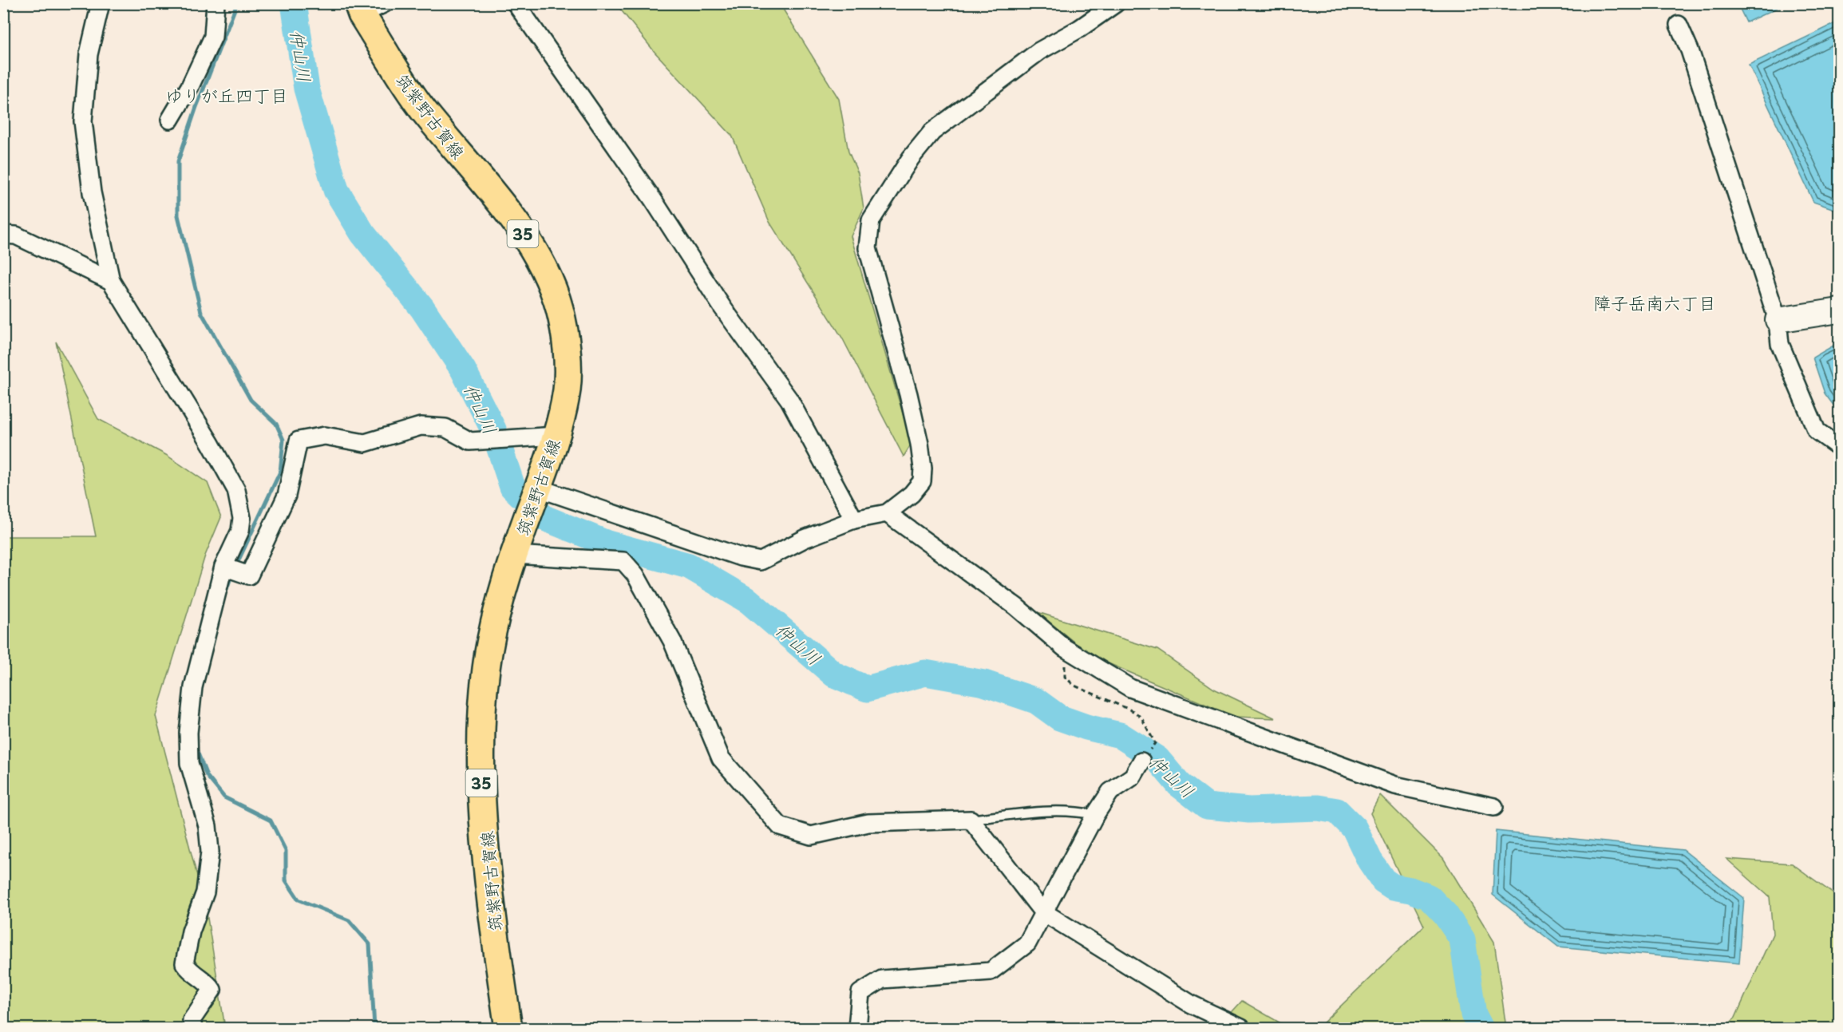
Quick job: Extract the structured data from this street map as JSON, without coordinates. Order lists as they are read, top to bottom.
{
  "streets": {
    "main road": ["筑紫野古賀線", "35"]
  },
  "districts": ["ゆりが丘四丁目", "障子岳南六丁目"],
  "water": ["仲山川"]
}
